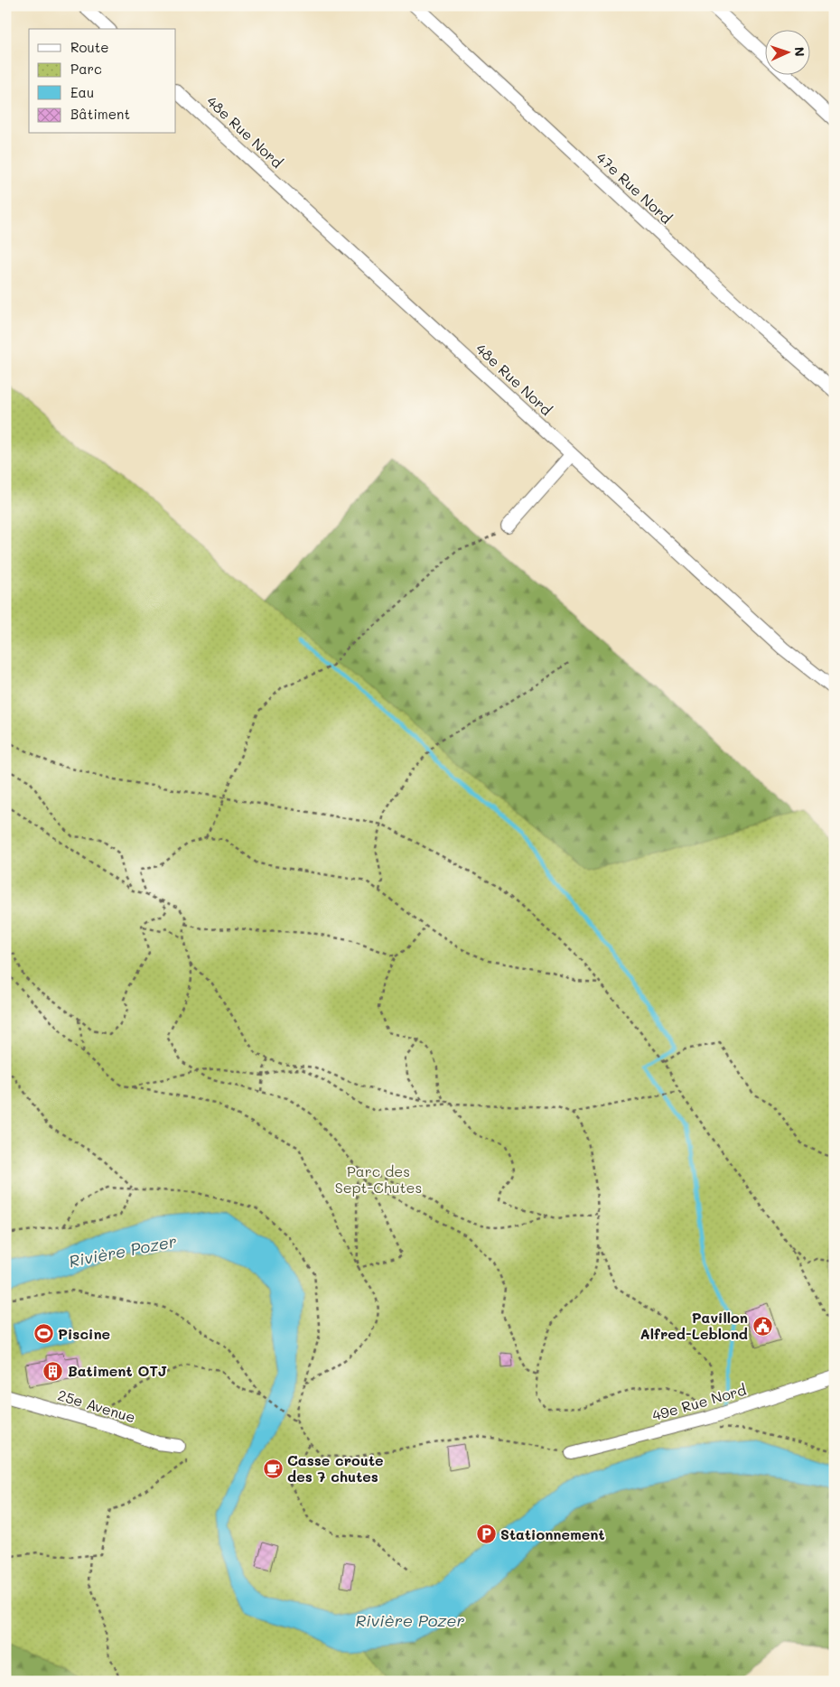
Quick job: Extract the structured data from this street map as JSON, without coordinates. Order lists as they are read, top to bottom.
{
  "streets": {
    "street": [
      "48e Rue Nord",
      "47e Rue Nord",
      "49e Rue Nord",
      "25e Avenue"
    ]
  },
  "water": ["Rivière Pozer"],
  "parks": ["Parc des Sept-Chutes"],
  "places": {
    "public building": ["Pavillon Alfred-Leblond"],
    "sports": ["Piscine"],
    "building": ["Batiment OTJ"],
    "cafe": ["Casse croute des 7 chutes"],
    "parking": ["Stationnement"]
  },
  "legend": [
    "Route",
    "Parc",
    "Eau",
    "Bâtiment"
  ],
  "north": "right"
}
